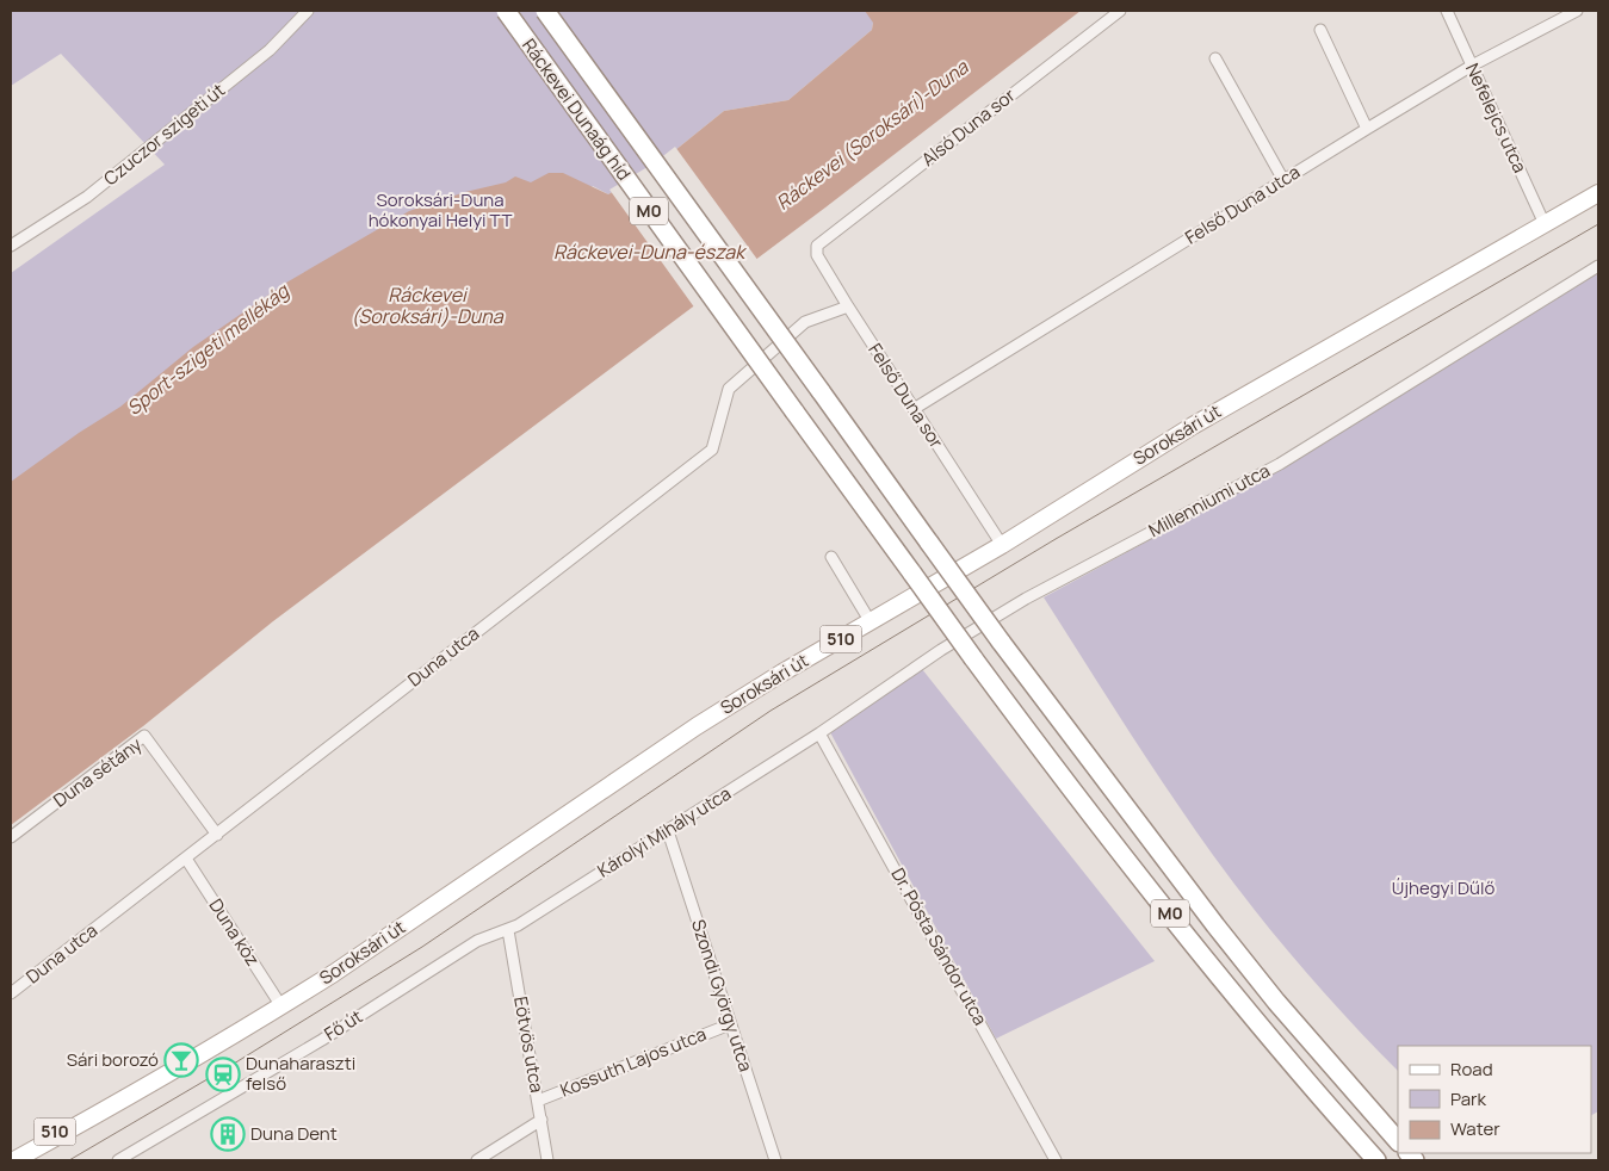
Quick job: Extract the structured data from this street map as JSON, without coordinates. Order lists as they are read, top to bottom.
{
  "streets": {
    "highway": ["Ráckevei Dunaág híd", "M0"],
    "main road": ["Soroksári út", "510"],
    "street": [
      "Nefelejcs utca",
      "Alsó Duna sor",
      "Czuczor szigeti út",
      "Felső Duna utca",
      "Felső Duna sor",
      "Millenniumi utca",
      "Duna utca",
      "Duna sétány",
      "Károlyi Mihály utca",
      "Duna köz",
      "Dr. Pósta Sándor utca",
      "Szondi György utca",
      "Fő út",
      "Eötvös utca",
      "Kossuth Lajos utca"
    ]
  },
  "crossings": [
    ["Nefelejcs utca", "Felső Duna utca"],
    ["Nefelejcs utca", "Soroksári út"],
    ["Alsó Duna sor", "Felső Duna sor"],
    ["Felső Duna utca", "Felső Duna sor"],
    ["Felső Duna sor", "Soroksári út"],
    ["Felső Duna sor", "Duna utca"],
    ["Soroksári út", "510"],
    ["Soroksári út", "Duna köz"],
    ["Millenniumi utca", "Károlyi Mihály utca"],
    ["Millenniumi utca", "Dr. Pósta Sándor utca"],
    ["Duna utca", "Duna sétány"],
    ["Duna utca", "Duna köz"],
    ["Károlyi Mihály utca", "Dr. Pósta Sándor utca"],
    ["Károlyi Mihály utca", "Szondi György utca"],
    ["Károlyi Mihály utca", "Fő út"],
    ["Károlyi Mihály utca", "Eötvös utca"],
    ["Szondi György utca", "Kossuth Lajos utca"],
    ["Fő út", "Eötvös utca"],
    ["Eötvös utca", "Kossuth Lajos utca"]
  ],
  "water": ["Ráckevei (Soroksári)-Duna", "Ráckevei-Duna-észak", "Sport-szigeti mellékág"],
  "parks": ["Soroksári-Duna hókonyai Helyi TT", "Újhegyi Dűlő"],
  "places": {
    "bar": ["Sári borozó"],
    "station": ["Dunaharaszti felső"],
    "building": ["Duna Dent"]
  },
  "legend": ["Road", "Park", "Water"]
}
